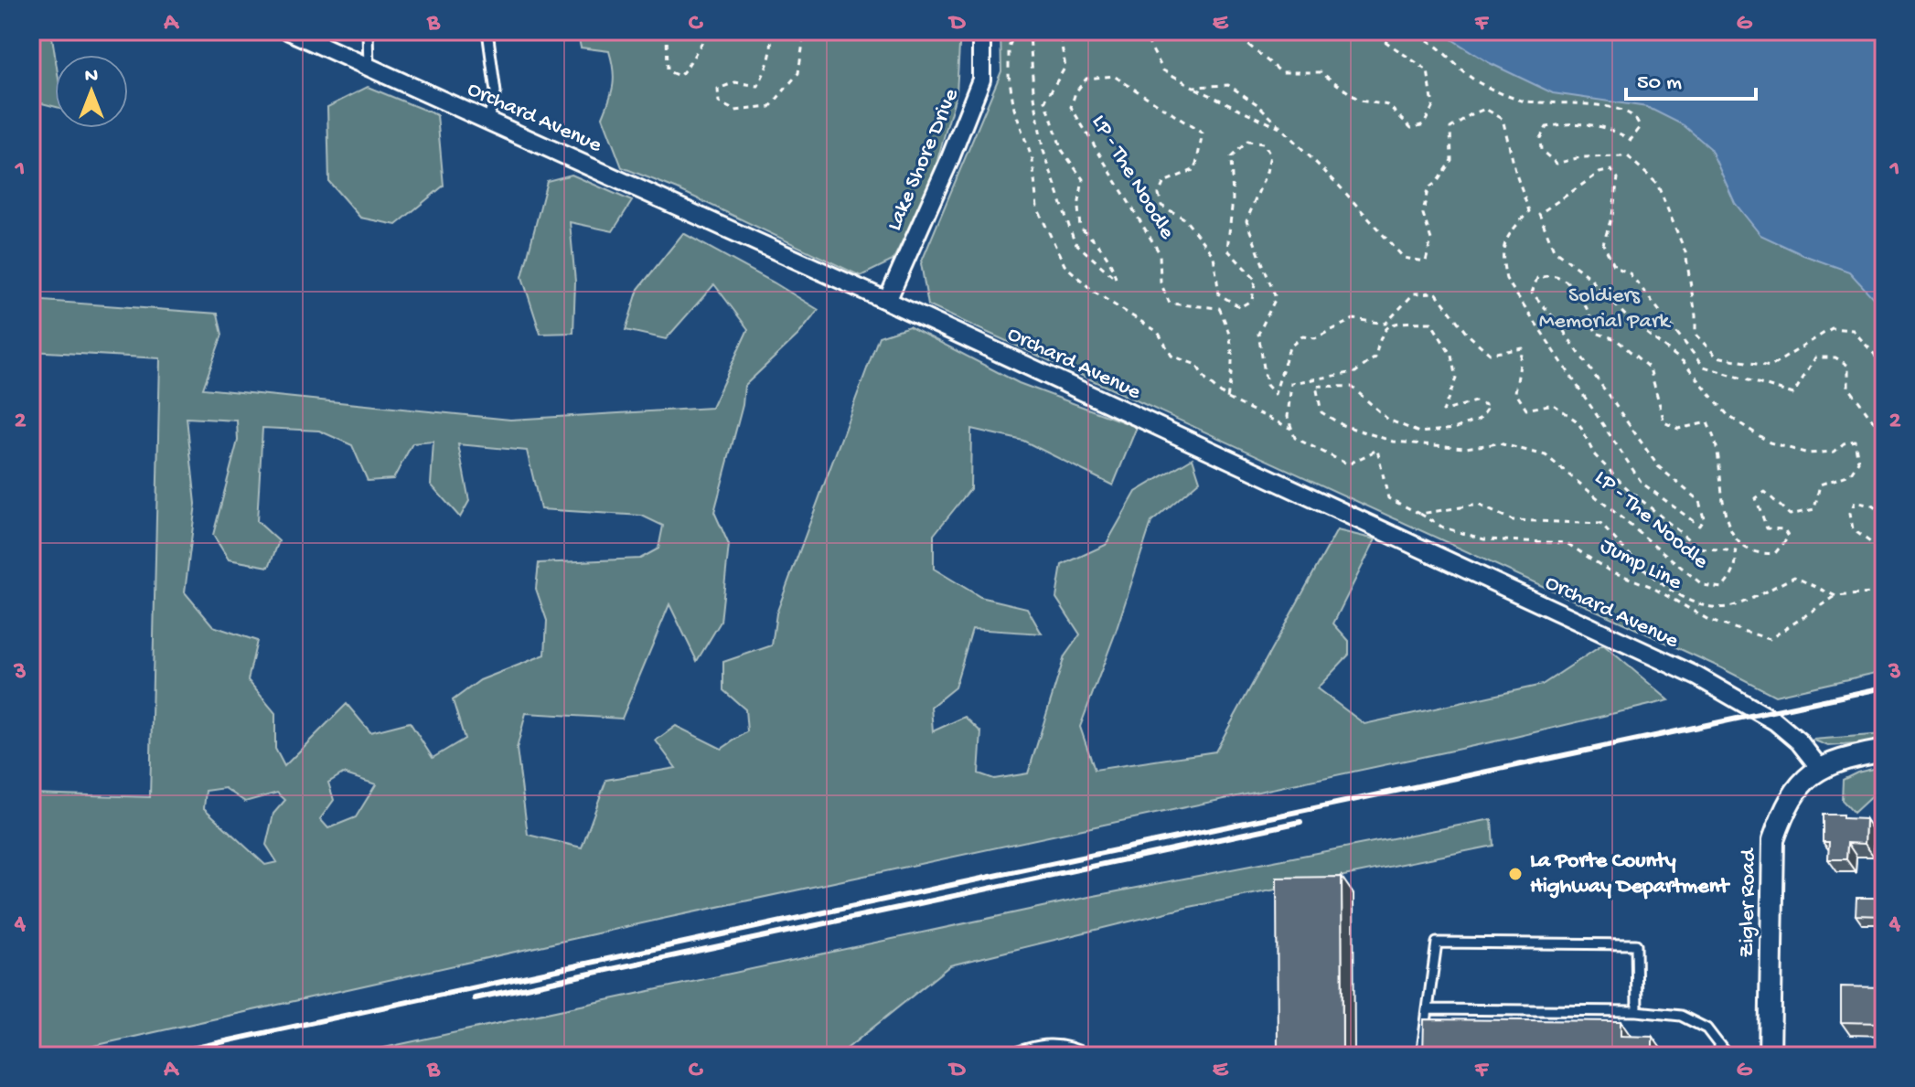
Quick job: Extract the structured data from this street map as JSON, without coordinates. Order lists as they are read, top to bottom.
{
  "streets": {
    "street": ["Orchard Avenue", "Lake Shore Drive", "Zigler Road"],
    "path": ["LP - The Noodle", "Jump Line"]
  },
  "crossings": [
    ["Orchard Avenue", "Lake Shore Drive"],
    ["Orchard Avenue", "Zigler Road"],
    ["LP - The Noodle", "Jump Line"]
  ],
  "parks": ["Soldiers Memorial Park"],
  "places": ["La Porte County Highway Department"],
  "scale_bar": "50 m",
  "north": "top",
  "grid": {
    "columns": [
      "A",
      "B",
      "C",
      "D",
      "E",
      "F",
      "G"
    ],
    "rows": [
      "1",
      "2",
      "3",
      "4"
    ]
  }
}
